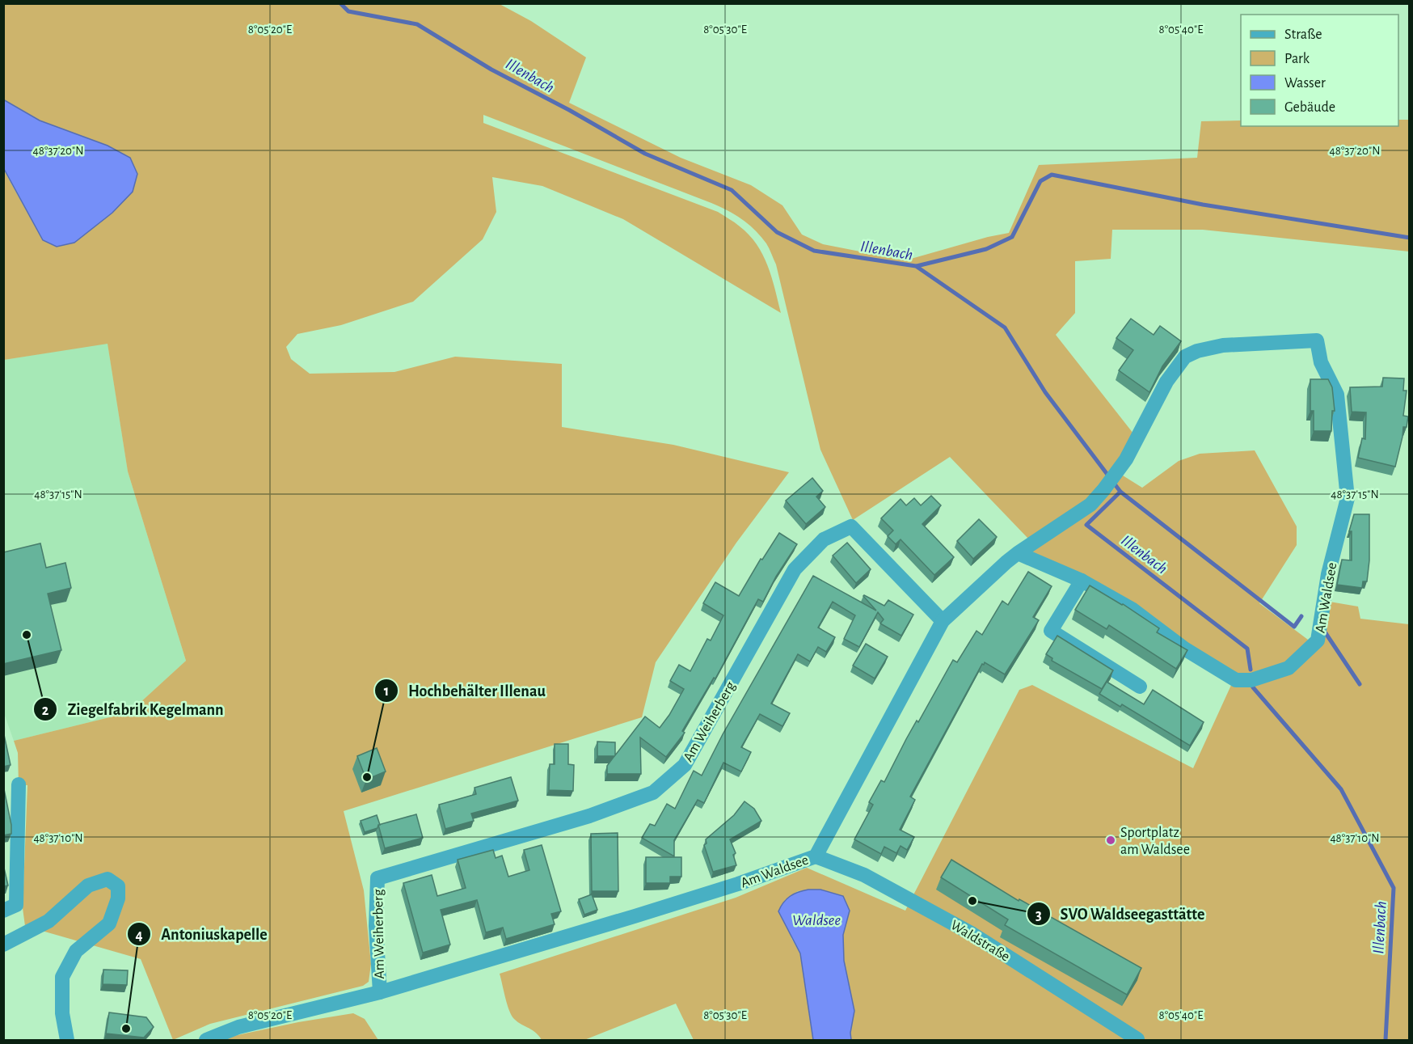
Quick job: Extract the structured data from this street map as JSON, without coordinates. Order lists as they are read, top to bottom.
{
  "streets": {
    "street": ["Am Waldsee", "Am Weiherberg", "Waldstraße"]
  },
  "crossings": [
    ["Am Waldsee", "Am Weiherberg"],
    ["Am Waldsee", "Waldstraße"]
  ],
  "water": ["Illenbach", "Waldsee"],
  "places": [
    "Ziegelfabrik Kegelmann",
    "Hochbehälter Illenau",
    "Sportplatz am Waldsee",
    "SVO Waldseegasttätte",
    "Antoniuskapelle"
  ],
  "legend": [
    "Straße",
    "Park",
    "Wasser",
    "Gebäude"
  ],
  "coordinates": [
    "8°05'20\"E",
    "8°05'30\"E",
    "8°05'40\"E",
    "48°37'20\"N",
    "48°37'15\"N",
    "48°37'10\"N"
  ]
}
